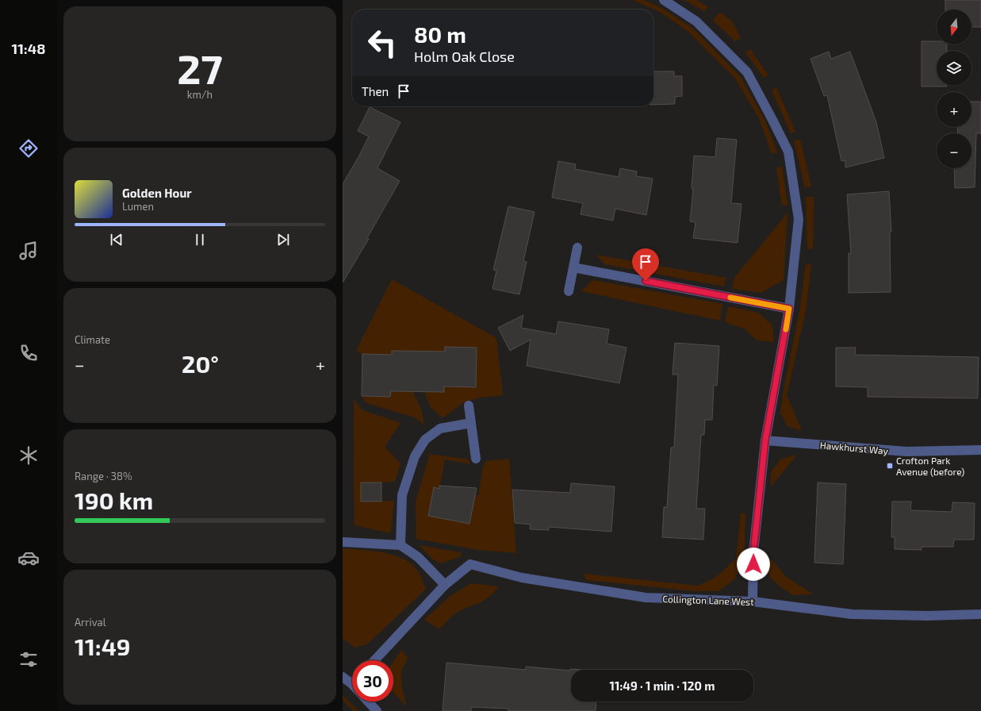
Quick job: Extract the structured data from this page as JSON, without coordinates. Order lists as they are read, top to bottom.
{
  "streets": {
    "street": ["Hawkhurst Way", "Collington Lane West"]
  },
  "places": {
    "transit": ["Crofton Park Avenue (before)"]
  },
  "north": "bottom",
  "page": {
    "tabs": "11:48",
    "tile": [
      ["27", "km/h"],
      "Climate",
      ["Range · 38%", "190 km"],
      ["Arrival", "11:49"]
    ],
    "map_buttons": ["+", "−"],
    "turn": ["80 m", "Holm Oak Close"],
    "then": "Then",
    "song": ["Golden Hour", "Lumen"],
    "heat": ["−", "20°", "+"],
    "limit": "30",
    "trip": "11:49 · 1 min · 120 m"
  }
}
